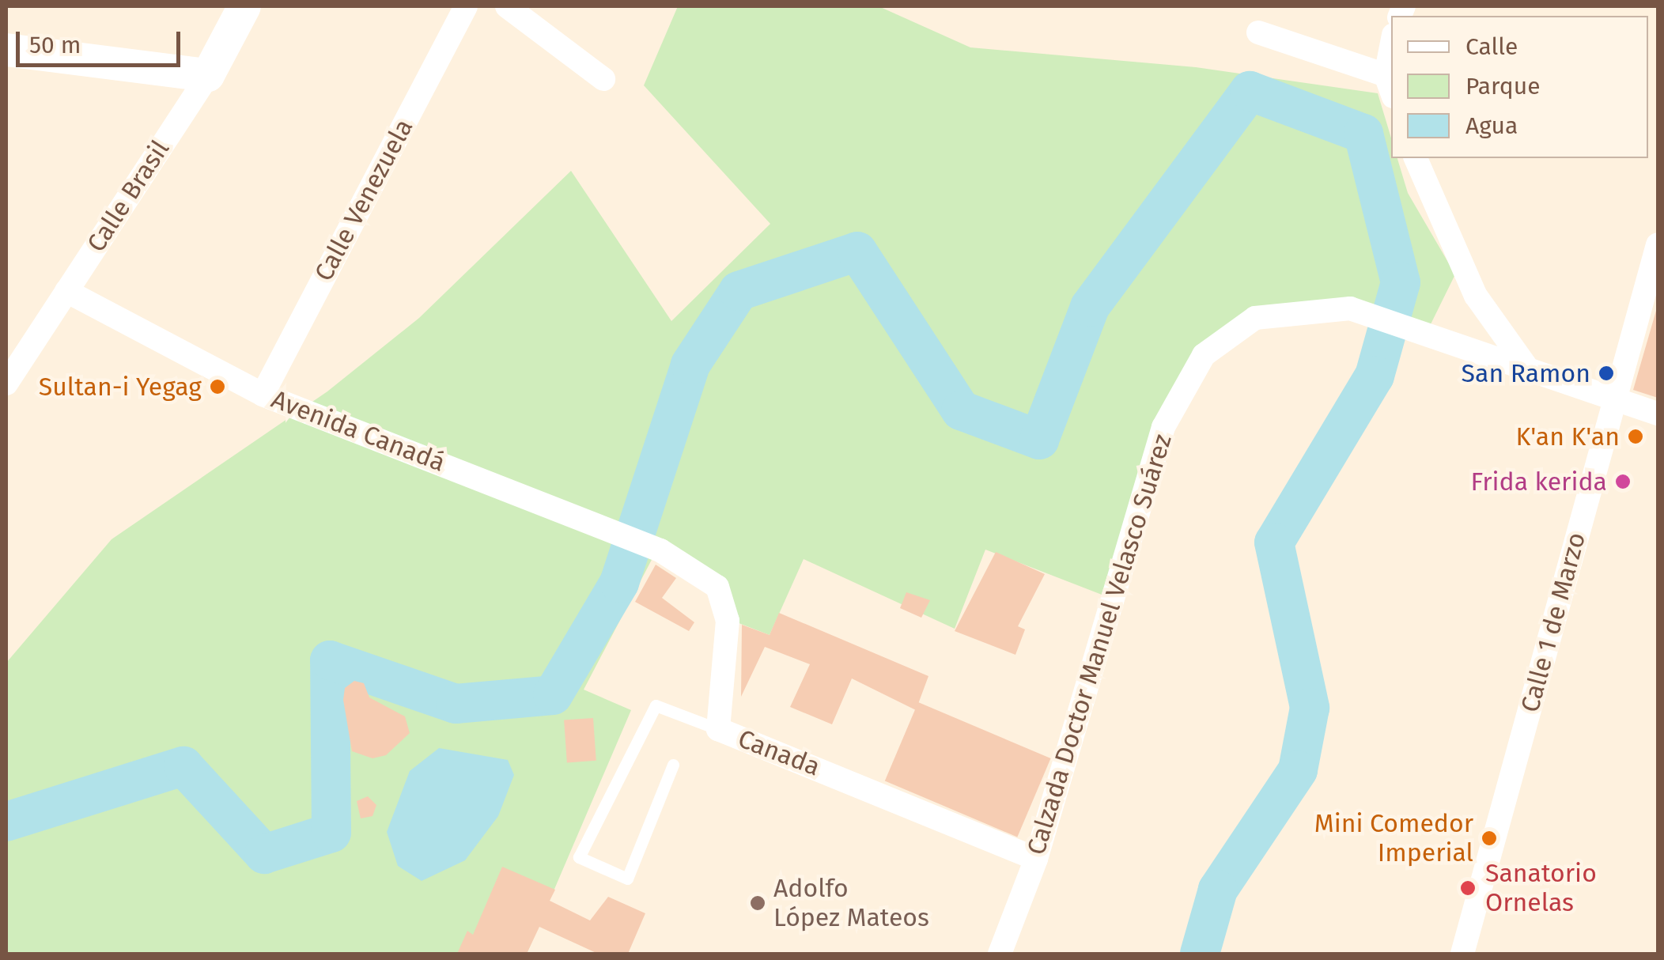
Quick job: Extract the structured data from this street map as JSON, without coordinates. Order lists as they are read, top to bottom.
{
  "streets": {
    "main road": ["Calle Brasil"],
    "street": [
      "Calle Venezuela",
      "Avenida Canadá",
      "Calle 1 de Marzo",
      "Calzada Doctor Manuel Velasco Suárez",
      "Canada"
    ]
  },
  "crossings": [
    ["Calle Brasil", "Avenida Canadá"],
    ["Calle Venezuela", "Avenida Canadá"],
    ["Avenida Canadá", "Canada"],
    ["Calzada Doctor Manuel Velasco Suárez", "Canada"]
  ],
  "places": [
    "San Ramon",
    "Sultan-i Yegag",
    "K'an K'an",
    "Frida kerida",
    "Mini Comedor Imperial",
    "Sanatorio Ornelas",
    "Adolfo López Mateos"
  ],
  "legend": ["Calle", "Parque", "Agua"],
  "scale_bar": "50 m"
}
